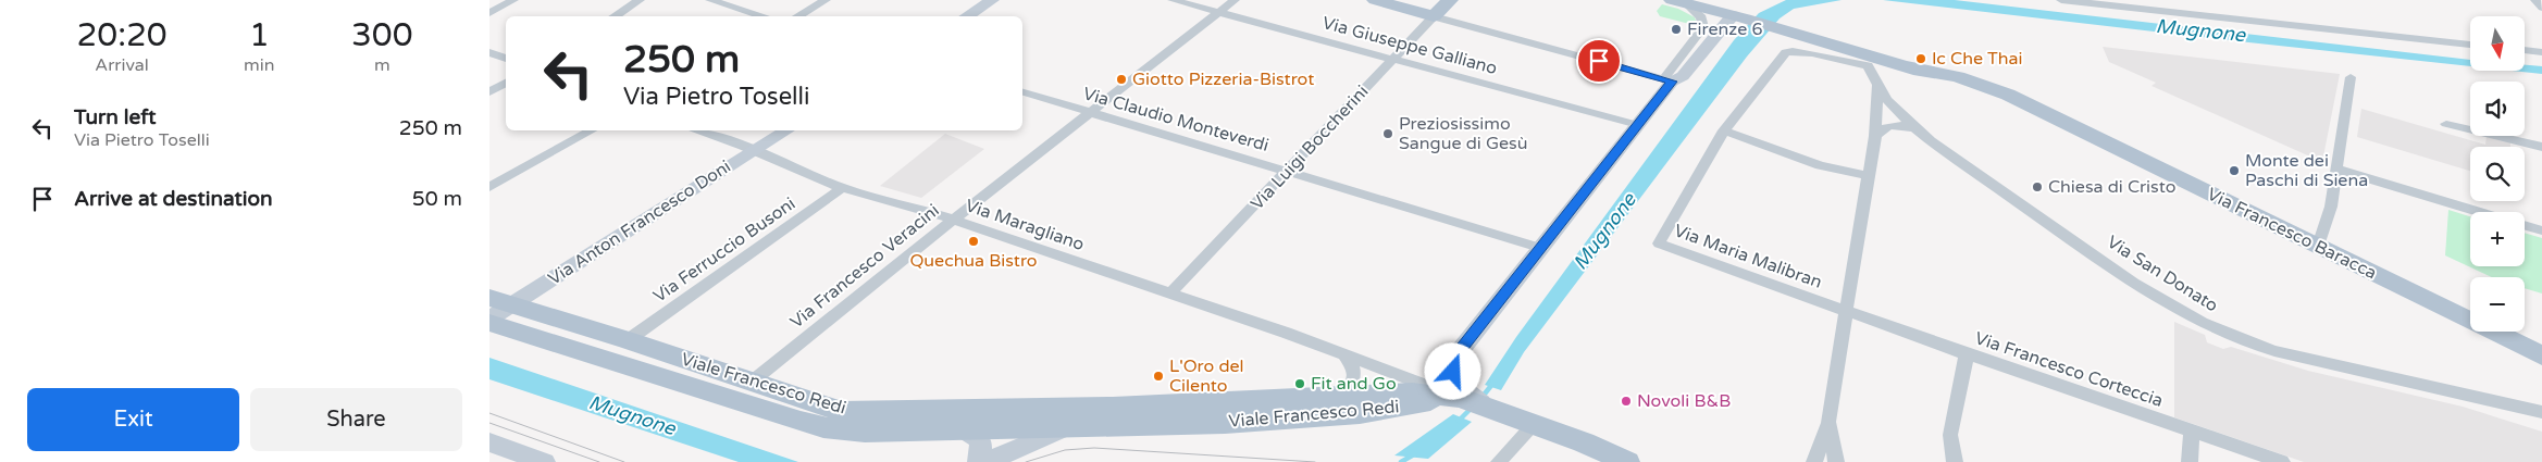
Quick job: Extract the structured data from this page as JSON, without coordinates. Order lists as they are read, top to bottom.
{
  "streets": {
    "main road": ["Via Luigi Boccherini", "Via Francesco Baracca", "Viale Francesco Redi"],
    "street": [
      "Via Giuseppe Galliano",
      "Via Claudio Monteverdi",
      "Via Anton Francesco Doni",
      "Via Maragliano",
      "Via Ferruccio Busoni",
      "Via Maria Malibran",
      "Via Francesco Veracini",
      "Via San Donato",
      "Via Francesco Corteccia"
    ]
  },
  "crossings": [
    ["Via Giuseppe Galliano", "Via Luigi Boccherini"],
    ["Via Giuseppe Galliano", "Via Francesco Veracini"],
    ["Via Claudio Monteverdi", "Via Luigi Boccherini"],
    ["Via Claudio Monteverdi", "Via Francesco Veracini"],
    ["Via Luigi Boccherini", "Via Maragliano"],
    ["Via Anton Francesco Doni", "Via Maragliano"],
    ["Via Anton Francesco Doni", "Viale Francesco Redi"],
    ["Via Maragliano", "Via Ferruccio Busoni"],
    ["Via Maragliano", "Via Francesco Veracini"],
    ["Via Maragliano", "Viale Francesco Redi"],
    ["Via Francesco Baracca", "Via Maria Malibran"],
    ["Via Francesco Baracca", "Via San Donato"],
    ["Via Ferruccio Busoni", "Viale Francesco Redi"],
    ["Via Maria Malibran", "Via San Donato"],
    ["Via Maria Malibran", "Via Francesco Corteccia"],
    ["Via Francesco Veracini", "Viale Francesco Redi"]
  ],
  "water": ["Mugnone"],
  "places": [
    "Firenze 6",
    "Ic Che Thai",
    "Giotto Pizzeria-Bistrot",
    "Preziosissimo Sangue di Gesù",
    "Monte dei Paschi di Siena",
    "Chiesa di Cristo",
    "Quechua Bistro",
    "L'Oro del Cilento",
    "Fit and Go",
    "Novoli B&B"
  ],
  "north": "bottom",
  "page": {
    "eta": [
      "20:20",
      "Arrival",
      "1",
      "min",
      "300",
      "m"
    ],
    "map_buttons": ["+", "−"],
    "turn": ["250 m", "Via Pietro Toselli"],
    "list": [
      {
        "name": "Turn left",
        "note": "Via Pietro Toselli",
        "value": "250 m"
      },
      {
        "name": "Arrive at destination",
        "value": "50 m"
      }
    ],
    "buttons": ["Exit", "Share"]
  }
}
